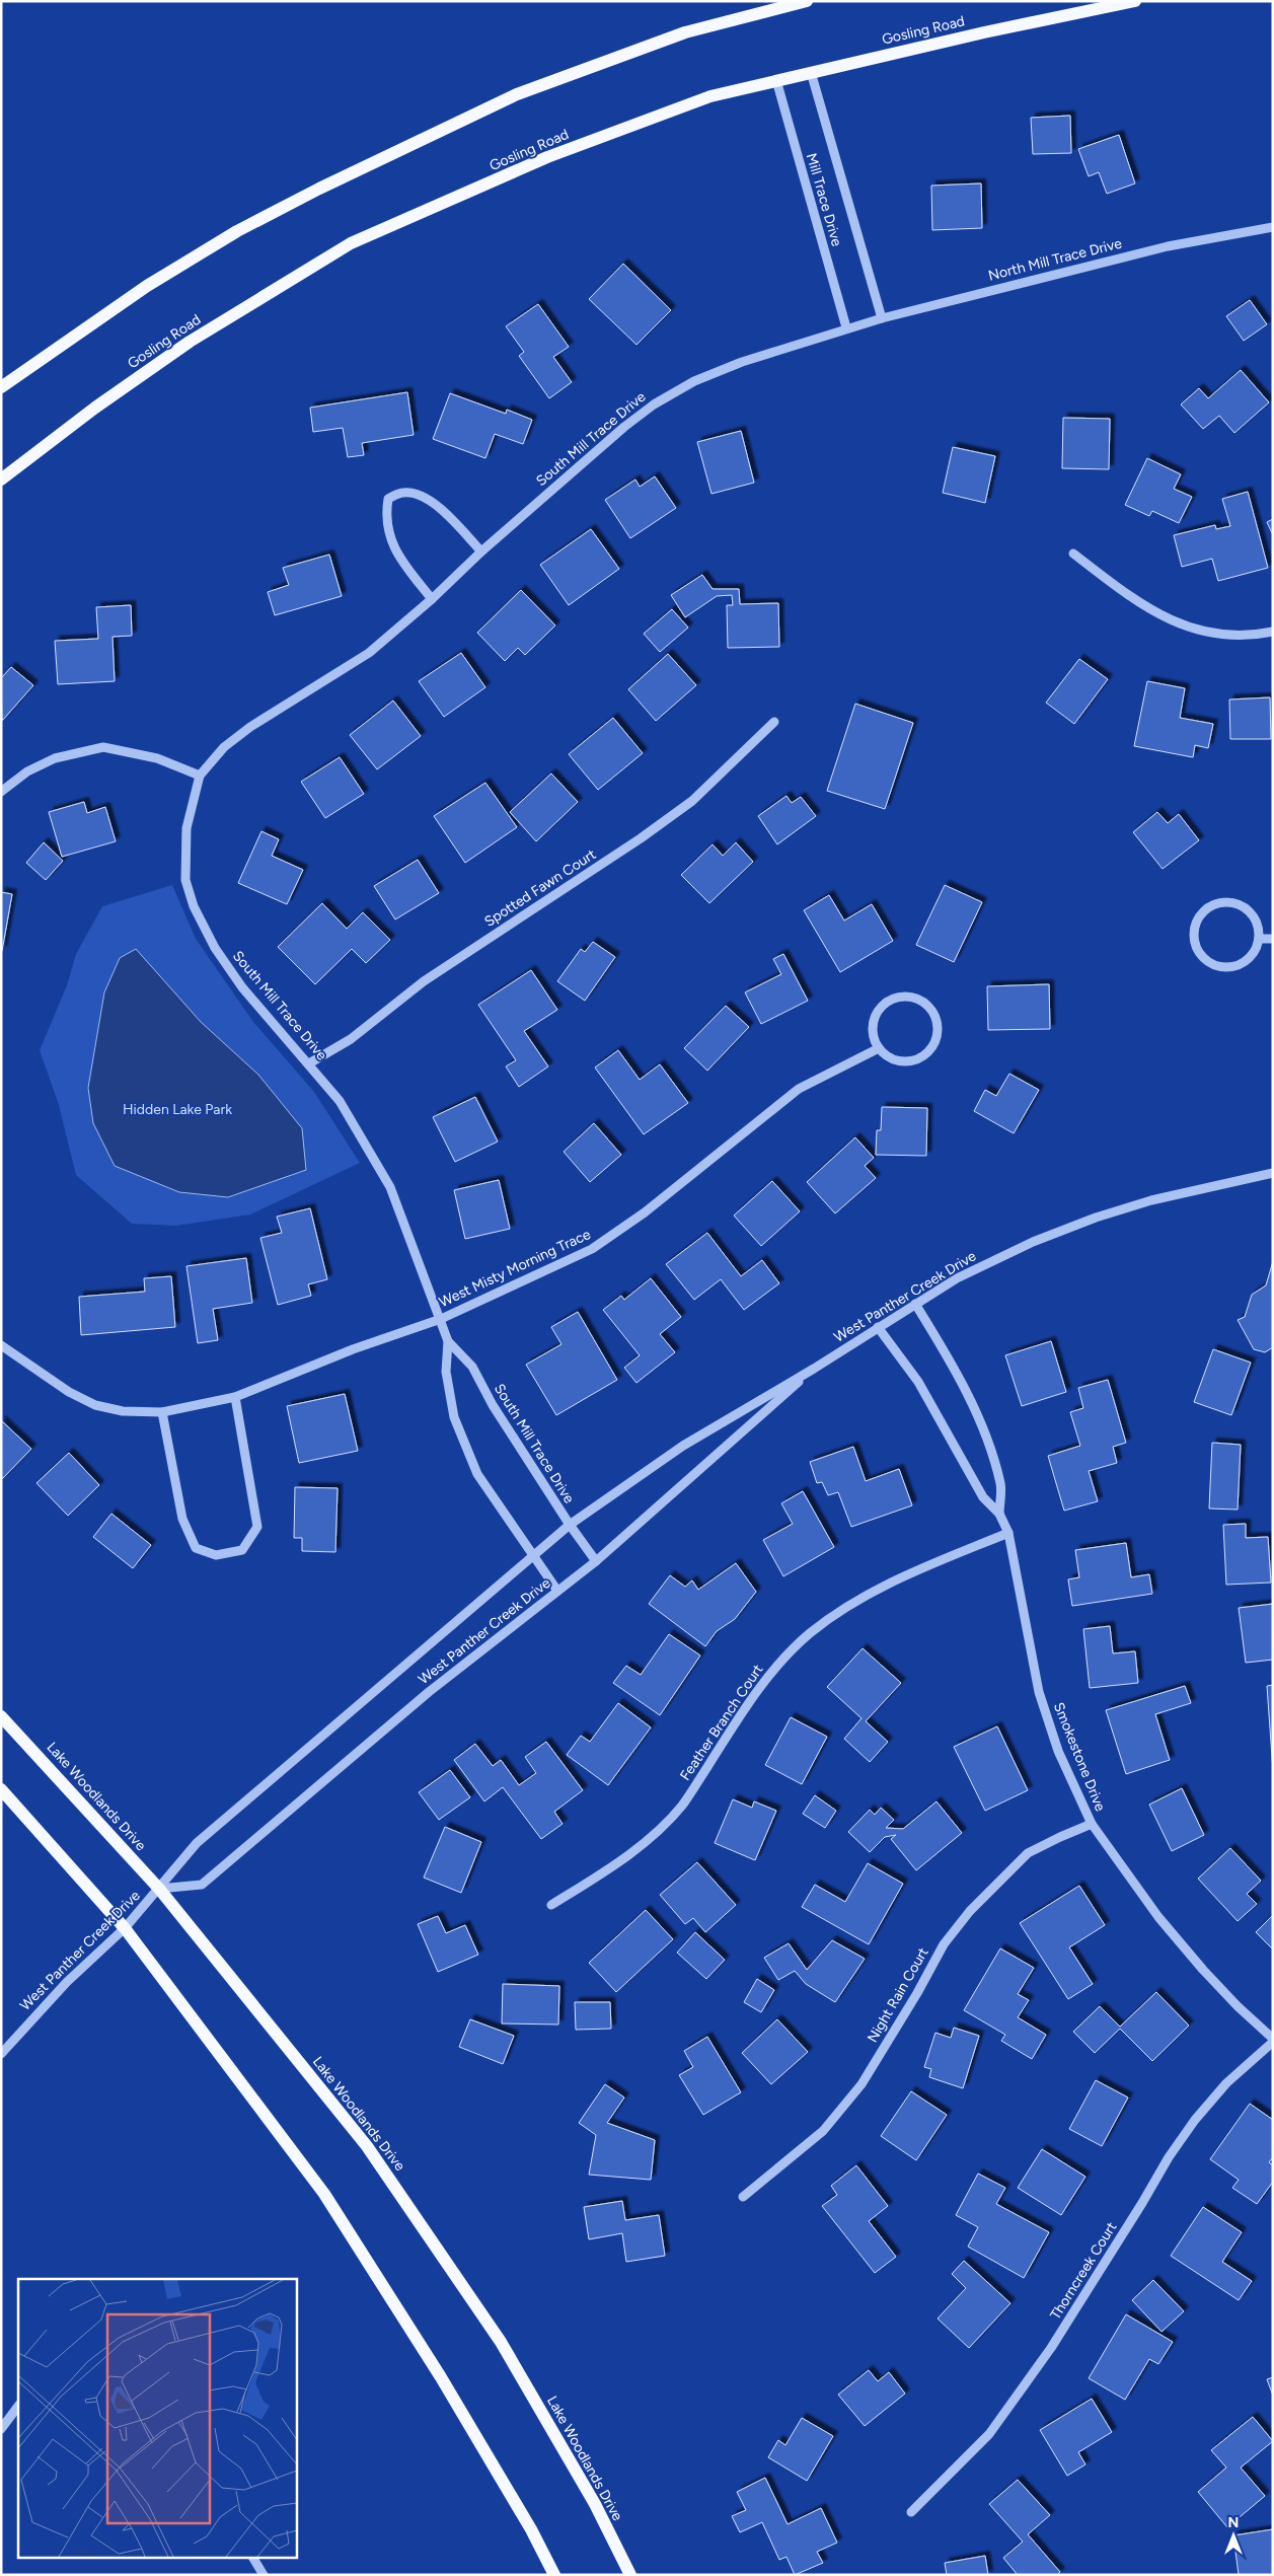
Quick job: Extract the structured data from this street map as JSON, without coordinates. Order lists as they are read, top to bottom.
{
  "streets": {
    "main road": ["Gosling Road", "Lake Woodlands Drive"],
    "street": [
      "Mill Trace Drive",
      "North Mill Trace Drive",
      "South Mill Trace Drive",
      "Spotted Fawn Court",
      "West Misty Morning Trace",
      "West Panther Creek Drive",
      "Feather Branch Court",
      "Smokestone Drive",
      "Night Rain Court",
      "Thorncreek Court"
    ]
  },
  "crossings": [
    ["Gosling Road", "Mill Trace Drive"],
    ["Mill Trace Drive", "North Mill Trace Drive"],
    ["Mill Trace Drive", "South Mill Trace Drive"],
    ["North Mill Trace Drive", "South Mill Trace Drive"],
    ["South Mill Trace Drive", "Spotted Fawn Court"],
    ["South Mill Trace Drive", "West Misty Morning Trace"],
    ["South Mill Trace Drive", "West Panther Creek Drive"],
    ["West Panther Creek Drive", "Smokestone Drive"],
    ["West Panther Creek Drive", "Lake Woodlands Drive"],
    ["Feather Branch Court", "Smokestone Drive"],
    ["Smokestone Drive", "Night Rain Court"],
    ["Smokestone Drive", "Thorncreek Court"]
  ],
  "parks": ["Hidden Lake Park"],
  "north": "top"
}
